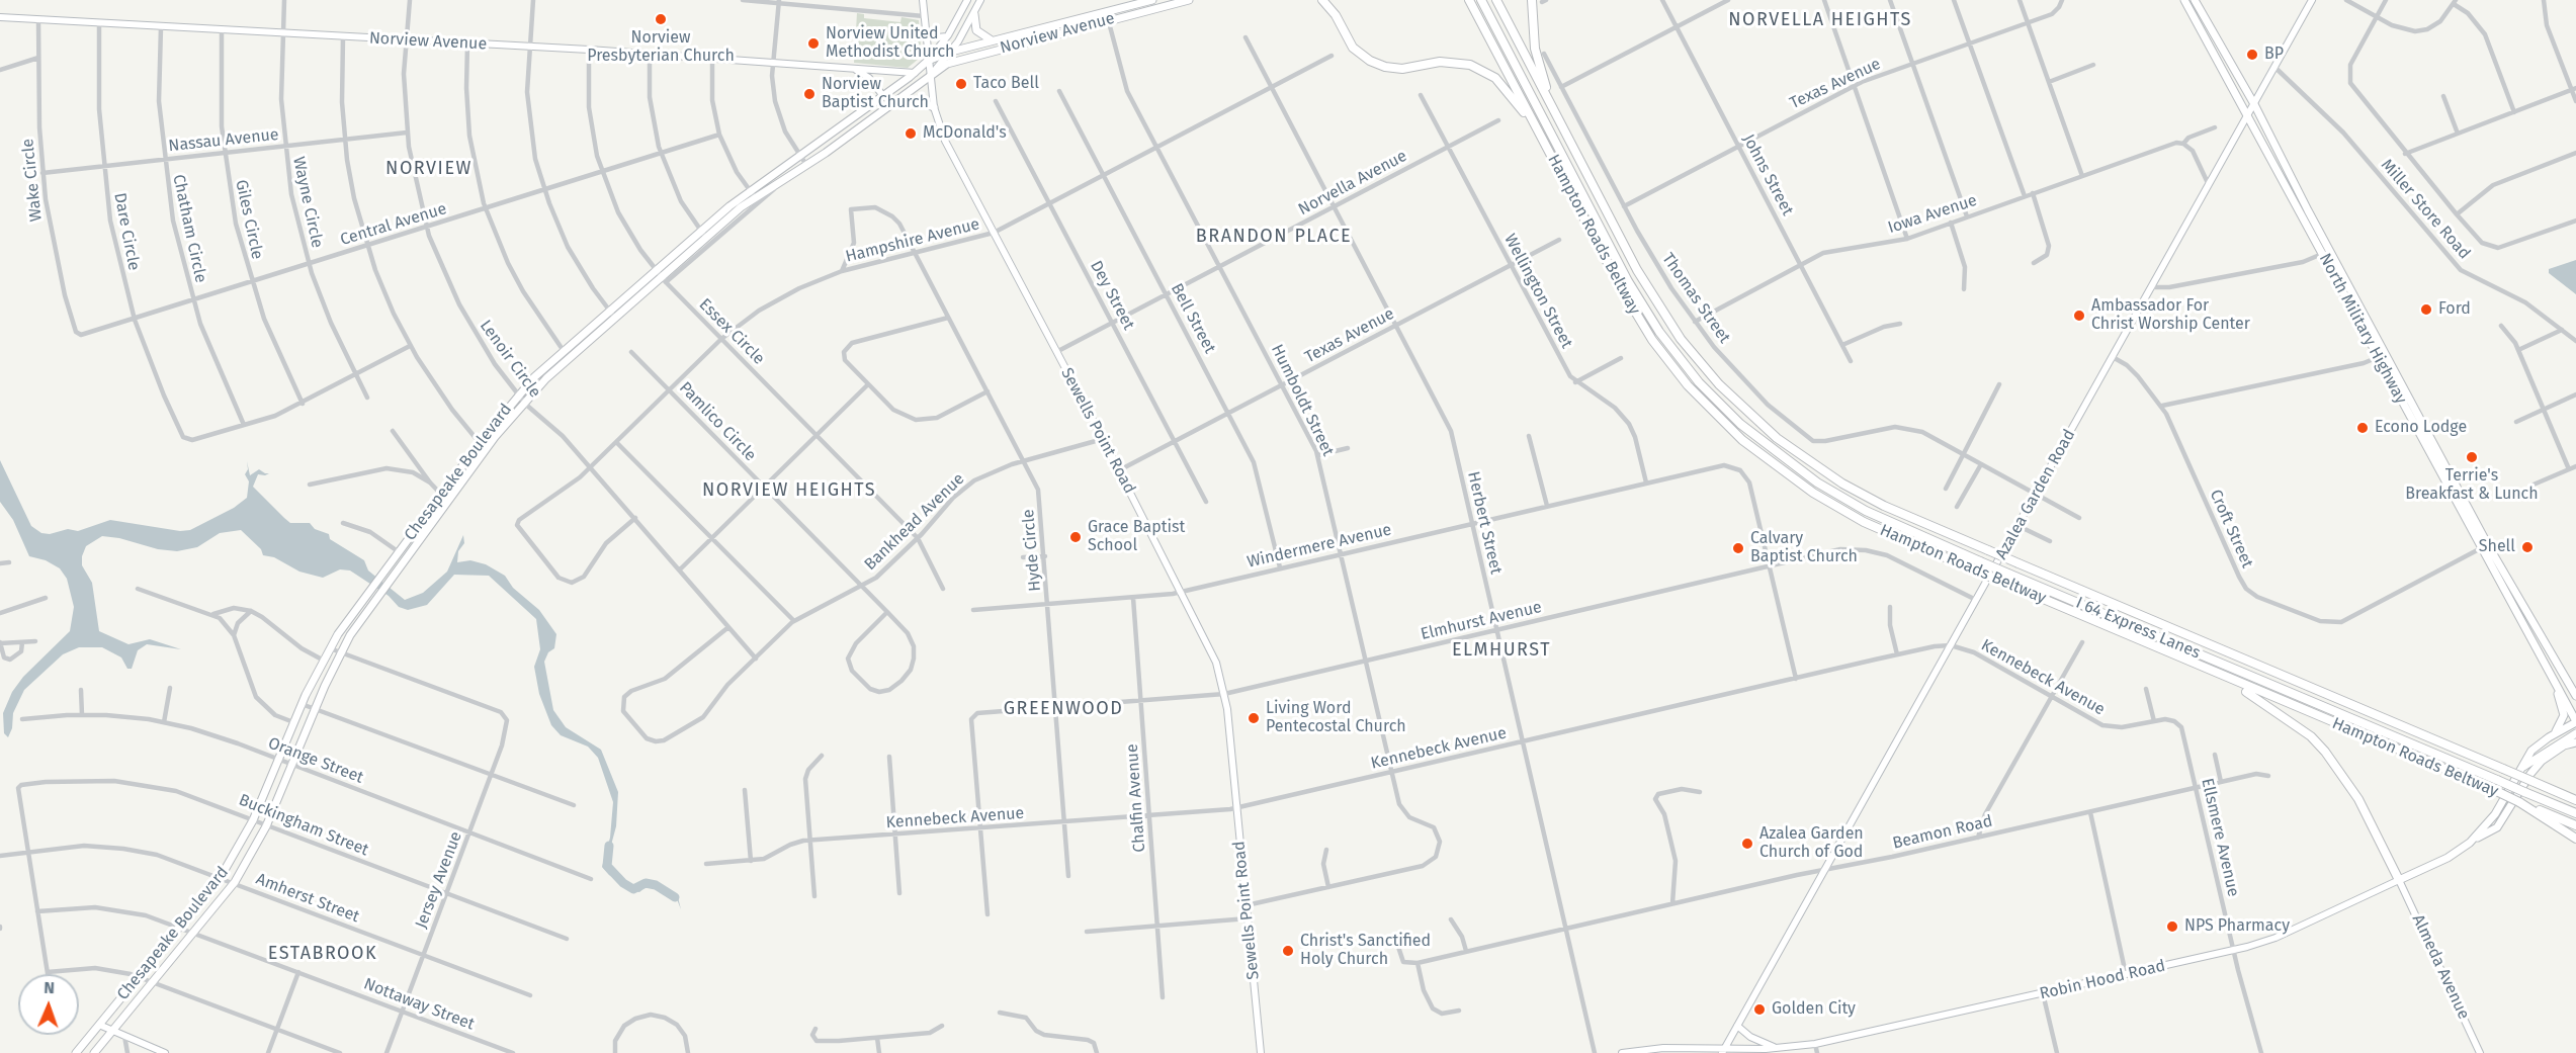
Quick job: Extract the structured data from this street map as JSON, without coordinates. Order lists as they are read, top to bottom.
{
  "streets": {
    "highway": ["Hampton Roads Beltway", "I 64 Express Lanes"],
    "main road": [
      "Norview Avenue",
      "North Military Highway",
      "Sewells Point Road",
      "Chesapeake Boulevard",
      "Azalea Garden Road",
      "Almeda Avenue",
      "Robin Hood Road"
    ],
    "street": [
      "Texas Avenue",
      "Nassau Avenue",
      "Johns Street",
      "Wake Circle",
      "Norvella Avenue",
      "Wayne Circle",
      "Miller Store Road",
      "Iowa Avenue",
      "Giles Circle",
      "Central Avenue",
      "Chatham Circle",
      "Dare Circle",
      "Hampshire Avenue",
      "Wellington Street",
      "Dey Street",
      "Thomas Street",
      "Bell Street",
      "Essex Circle",
      "Lenoir Circle",
      "Humboldt Street",
      "Pamlico Circle",
      "Bankhead Avenue",
      "Herbert Street",
      "Croft Street",
      "Windermere Avenue",
      "Hyde Circle",
      "Elmhurst Avenue",
      "Kennebeck Avenue",
      "Orange Street",
      "Chalfin Avenue",
      "Buckingham Street",
      "Beamon Road",
      "Ellsmere Avenue",
      "Jersey Avenue",
      "Amherst Street",
      "Nottaway Street"
    ]
  },
  "crossings": [
    ["Norview Avenue", "Wake Circle"],
    ["Norview Avenue", "Wayne Circle"],
    ["Norview Avenue", "Giles Circle"],
    ["Norview Avenue", "Chatham Circle"],
    ["Norview Avenue", "Dare Circle"],
    ["Norview Avenue", "Essex Circle"],
    ["Norview Avenue", "Lenoir Circle"],
    ["Norview Avenue", "Humboldt Street"],
    ["Norview Avenue", "Sewells Point Road"],
    ["Norview Avenue", "Chesapeake Boulevard"],
    ["Texas Avenue", "Johns Street"],
    ["Texas Avenue", "Wellington Street"],
    ["Texas Avenue", "Dey Street"],
    ["Texas Avenue", "Thomas Street"],
    ["Texas Avenue", "Bell Street"],
    ["Texas Avenue", "Humboldt Street"],
    ["Texas Avenue", "Sewells Point Road"],
    ["Texas Avenue", "Herbert Street"],
    ["Nassau Avenue", "Wake Circle"],
    ["Nassau Avenue", "Wayne Circle"],
    ["Nassau Avenue", "Giles Circle"],
    ["Nassau Avenue", "Chatham Circle"],
    ["Nassau Avenue", "Dare Circle"],
    ["Nassau Avenue", "Lenoir Circle"],
    ["Johns Street", "Iowa Avenue"],
    ["Wake Circle", "Central Avenue"],
    ["Norvella Avenue", "Wellington Street"],
    ["Norvella Avenue", "Dey Street"],
    ["Norvella Avenue", "Bell Street"],
    ["Norvella Avenue", "Humboldt Street"],
    ["Norvella Avenue", "Sewells Point Road"],
    ["Norvella Avenue", "Herbert Street"],
    ["Wayne Circle", "Central Avenue"],
    ["Miller Store Road", "Azalea Garden Road"],
    ["Iowa Avenue", "Thomas Street"],
    ["Giles Circle", "Central Avenue"],
    ["Central Avenue", "Chatham Circle"],
    ["Central Avenue", "Dare Circle"],
    ["Central Avenue", "Essex Circle"],
    ["Central Avenue", "Lenoir Circle"],
    ["Chatham Circle", "Dare Circle"],
    ["Hampshire Avenue", "Dey Street"],
    ["Hampshire Avenue", "Bell Street"],
    ["Hampshire Avenue", "Essex Circle"],
    ["Hampshire Avenue", "Lenoir Circle"],
    ["Hampshire Avenue", "Humboldt Street"],
    ["Hampshire Avenue", "Pamlico Circle"],
    ["Hampshire Avenue", "Sewells Point Road"],
    ["Hampshire Avenue", "Herbert Street"],
    ["Hampshire Avenue", "Hyde Circle"],
    ["Wellington Street", "Windermere Avenue"],
    ["Bell Street", "Windermere Avenue"],
    ["North Military Highway", "Azalea Garden Road"],
    ["North Military Highway", "Croft Street"],
    ["North Military Highway", "Robin Hood Road"],
    ["Essex Circle", "Chesapeake Boulevard"],
    ["Essex Circle", "Bankhead Avenue"],
    ["Lenoir Circle", "Chesapeake Boulevard"],
    ["Lenoir Circle", "Bankhead Avenue"],
    ["Humboldt Street", "Windermere Avenue"],
    ["Humboldt Street", "Elmhurst Avenue"],
    ["Humboldt Street", "Kennebeck Avenue"],
    ["Pamlico Circle", "Bankhead Avenue"],
    ["Sewells Point Road", "Chesapeake Boulevard"],
    ["Sewells Point Road", "Bankhead Avenue"],
    ["Sewells Point Road", "Windermere Avenue"],
    ["Sewells Point Road", "Elmhurst Avenue"],
    ["Sewells Point Road", "Kennebeck Avenue"],
    ["Chesapeake Boulevard", "Orange Street"],
    ["Chesapeake Boulevard", "Buckingham Street"],
    ["Chesapeake Boulevard", "Jersey Avenue"],
    ["Chesapeake Boulevard", "Amherst Street"],
    ["Chesapeake Boulevard", "Nottaway Street"],
    ["Azalea Garden Road", "Croft Street"],
    ["Azalea Garden Road", "Elmhurst Avenue"],
    ["Azalea Garden Road", "Kennebeck Avenue"],
    ["Azalea Garden Road", "Beamon Road"],
    ["Azalea Garden Road", "Robin Hood Road"],
    ["Bankhead Avenue", "Hyde Circle"],
    ["Herbert Street", "Windermere Avenue"],
    ["Herbert Street", "Elmhurst Avenue"],
    ["Herbert Street", "Kennebeck Avenue"],
    ["Herbert Street", "Beamon Road"],
    ["Windermere Avenue", "Hyde Circle"],
    ["Windermere Avenue", "Elmhurst Avenue"],
    ["Windermere Avenue", "Chalfin Avenue"],
    ["Hyde Circle", "Elmhurst Avenue"],
    ["Hyde Circle", "Kennebeck Avenue"],
    ["Elmhurst Avenue", "Kennebeck Avenue"],
    ["Elmhurst Avenue", "Chalfin Avenue"],
    ["Kennebeck Avenue", "Chalfin Avenue"],
    ["Kennebeck Avenue", "Ellsmere Avenue"],
    ["Orange Street", "Jersey Avenue"],
    ["Buckingham Street", "Jersey Avenue"],
    ["Buckingham Street", "Amherst Street"],
    ["Beamon Road", "Ellsmere Avenue"],
    ["Ellsmere Avenue", "Robin Hood Road"],
    ["Jersey Avenue", "Amherst Street"],
    ["Jersey Avenue", "Nottaway Street"],
    ["Almeda Avenue", "Robin Hood Road"]
  ],
  "districts": [
    "NORVELLA HEIGHTS",
    "NORVIEW",
    "BRANDON PLACE",
    "NORVIEW HEIGHTS",
    "ELMHURST",
    "GREENWOOD",
    "ESTABROOK"
  ],
  "places": [
    "Norview Presbyterian Church",
    "Norview United Methodist Church",
    "BP",
    "Taco Bell",
    "Norview Baptist Church",
    "McDonald's",
    "Ford",
    "Ambassador For Christ Worship Center",
    "Econo Lodge",
    "Terrie's Breakfast & Lunch",
    "Grace Baptist School",
    "Shell",
    "Calvary Baptist Church",
    "Living Word Pentecostal Church",
    "Azalea Garden Church of God",
    "NPS Pharmacy",
    "Christ's Sanctified Holy Church",
    "Golden City"
  ],
  "north": "top"
}
